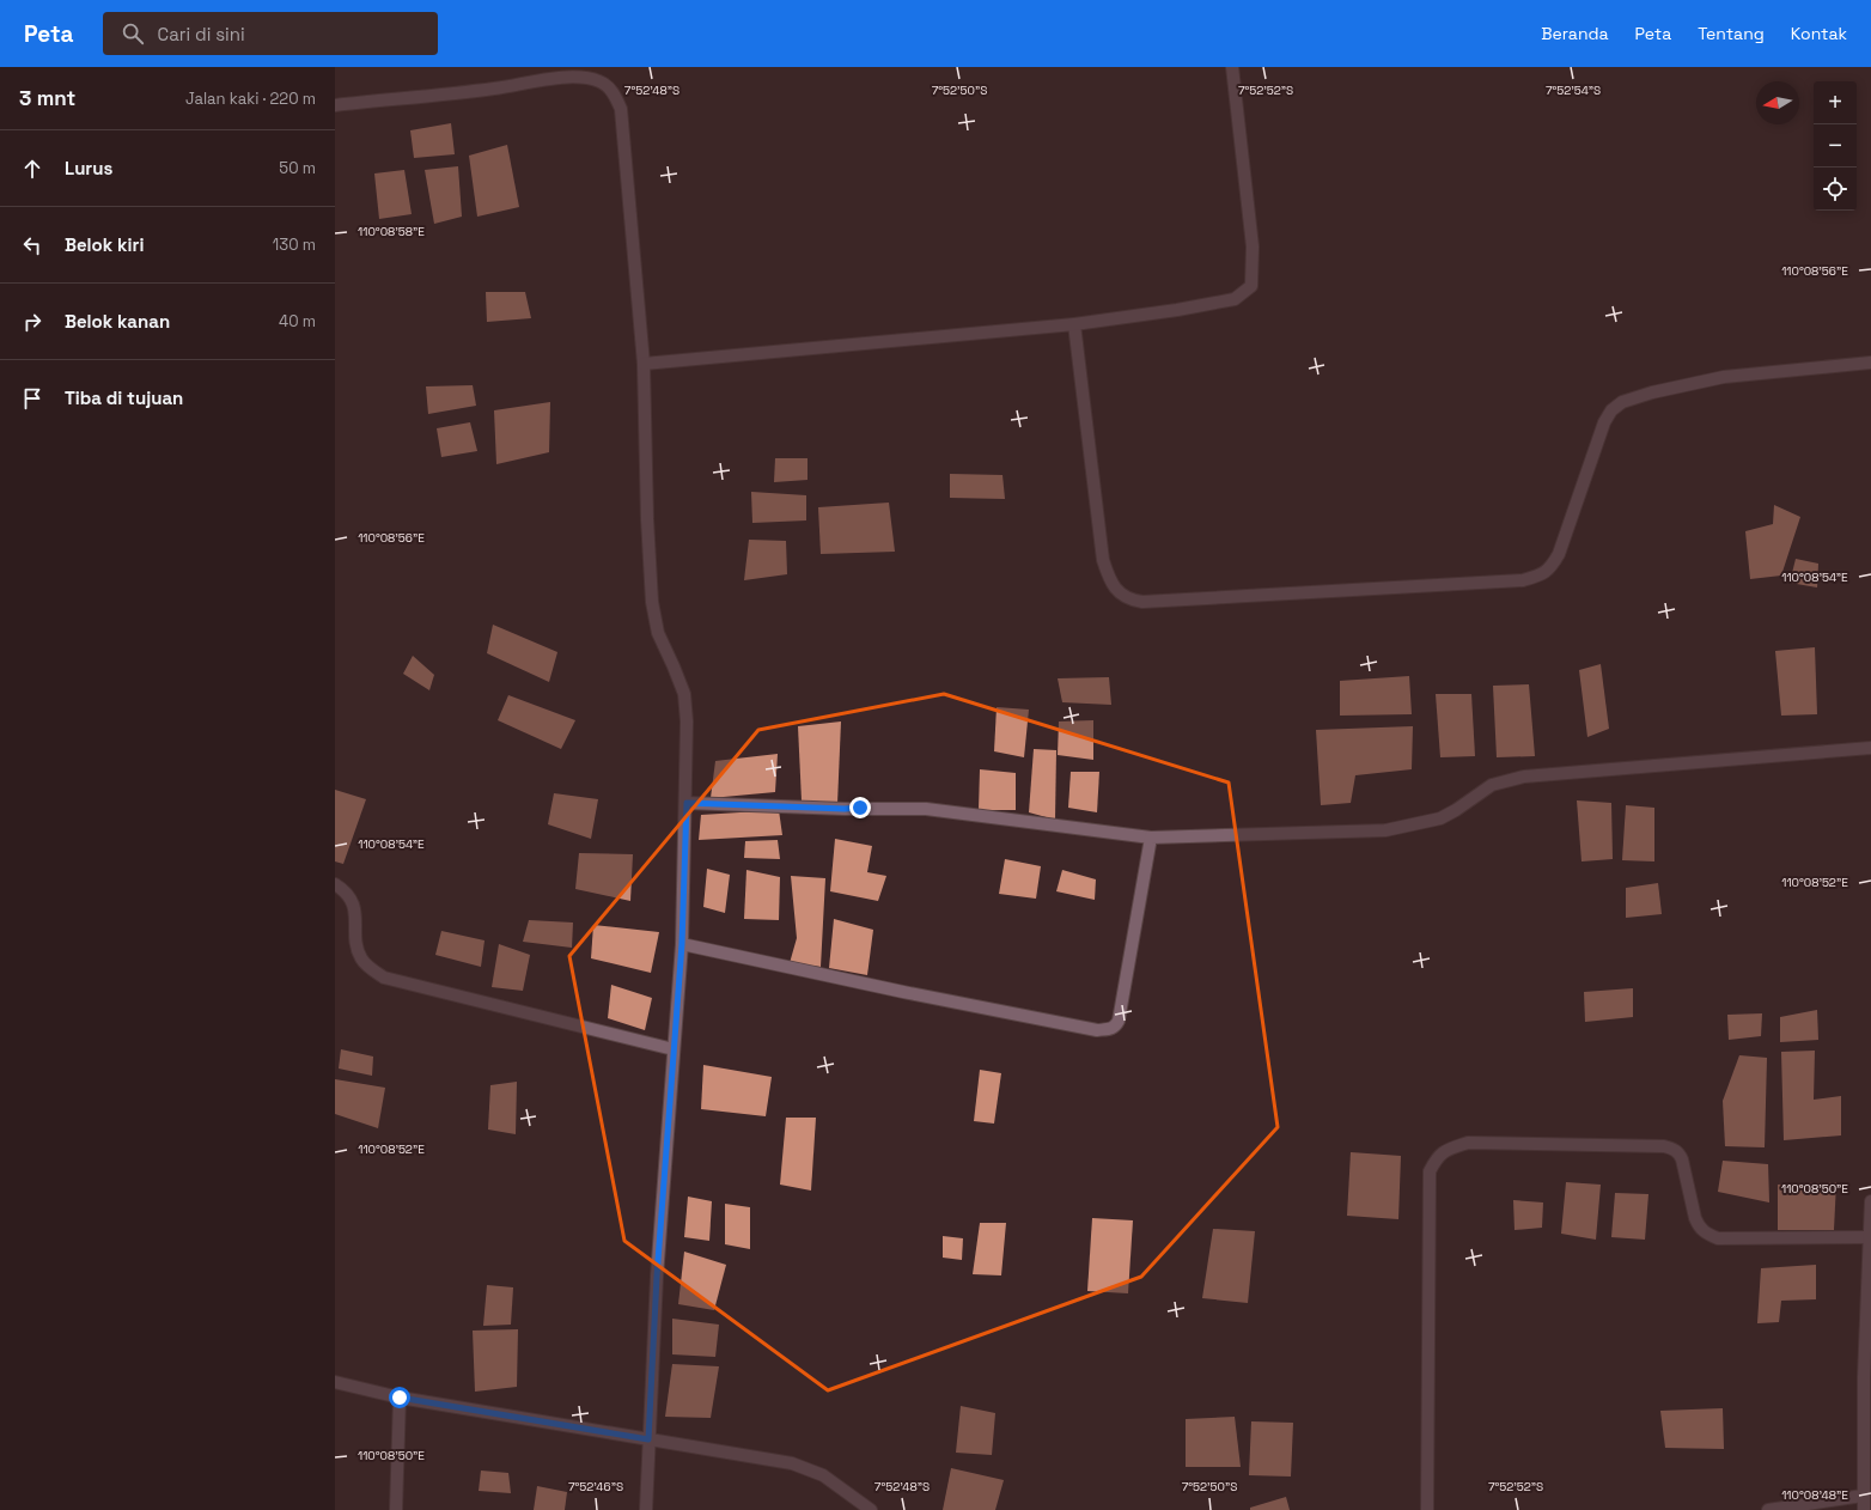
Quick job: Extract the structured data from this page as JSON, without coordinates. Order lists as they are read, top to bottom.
{
  "north": "left",
  "page": {
    "header": "Peta",
    "search": "Cari di sini",
    "nav": [
      "Beranda",
      "Peta",
      "Tentang",
      "Kontak"
    ],
    "heading": ["3 mnt", "Jalan kaki · 220 m"],
    "map_buttons": ["+", "−"],
    "list": [
      ["Lurus", "50 m"],
      ["Belok kiri", "130 m"],
      ["Belok kanan", "40 m"],
      "Tiba di tujuan"
    ]
  },
  "coordinates": [
    "7°52'48\"S",
    "7°52'50\"S",
    "7°52'52\"S",
    "7°52'54\"S",
    "110°08'58\"E",
    "110°08'56\"E",
    "110°08'54\"E",
    "110°08'52\"E",
    "110°08'50\"E",
    "7°52'46\"S",
    "110°08'48\"E"
  ]
}
